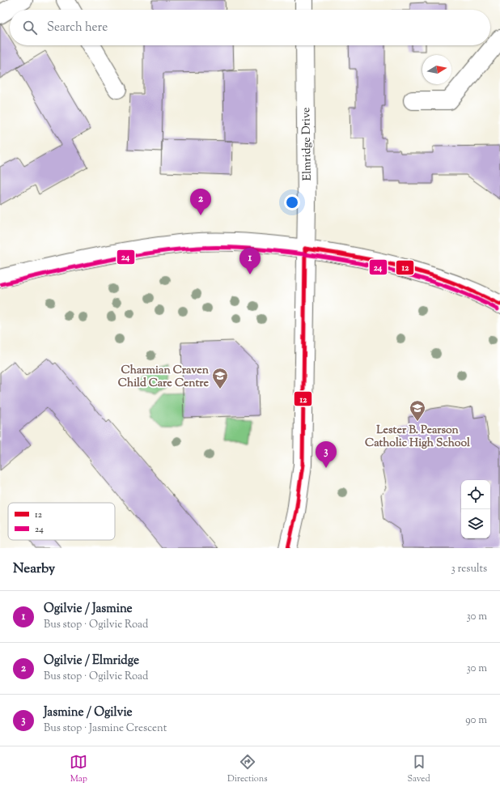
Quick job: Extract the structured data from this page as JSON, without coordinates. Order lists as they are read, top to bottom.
{
  "streets": {
    "street": ["Elmridge Drive"]
  },
  "places": {
    "school or university": ["Charmian Craven Child Care Centre", "Lester B. Pearson Catholic High School"]
  },
  "lines": ["transit line 24", "transit line 12"],
  "legend": ["12", "24"],
  "north": "right",
  "page": {
    "search": "Search here",
    "pins": ["2", "1", "3"],
    "heading": ["Nearby", "3 results"],
    "list": [
      {
        "mark": "1",
        "name": "Ogilvie / Jasmine",
        "note": "Bus stop · Ogilvie Road",
        "value": "30 m"
      },
      {
        "mark": "2",
        "name": "Ogilvie / Elmridge",
        "note": "Bus stop · Ogilvie Road",
        "value": "30 m"
      },
      {
        "mark": "3",
        "name": "Jasmine / Ogilvie",
        "note": "Bus stop · Jasmine Crescent",
        "value": "90 m"
      }
    ],
    "nav": ["Map", "Directions", "Saved"]
  }
}
